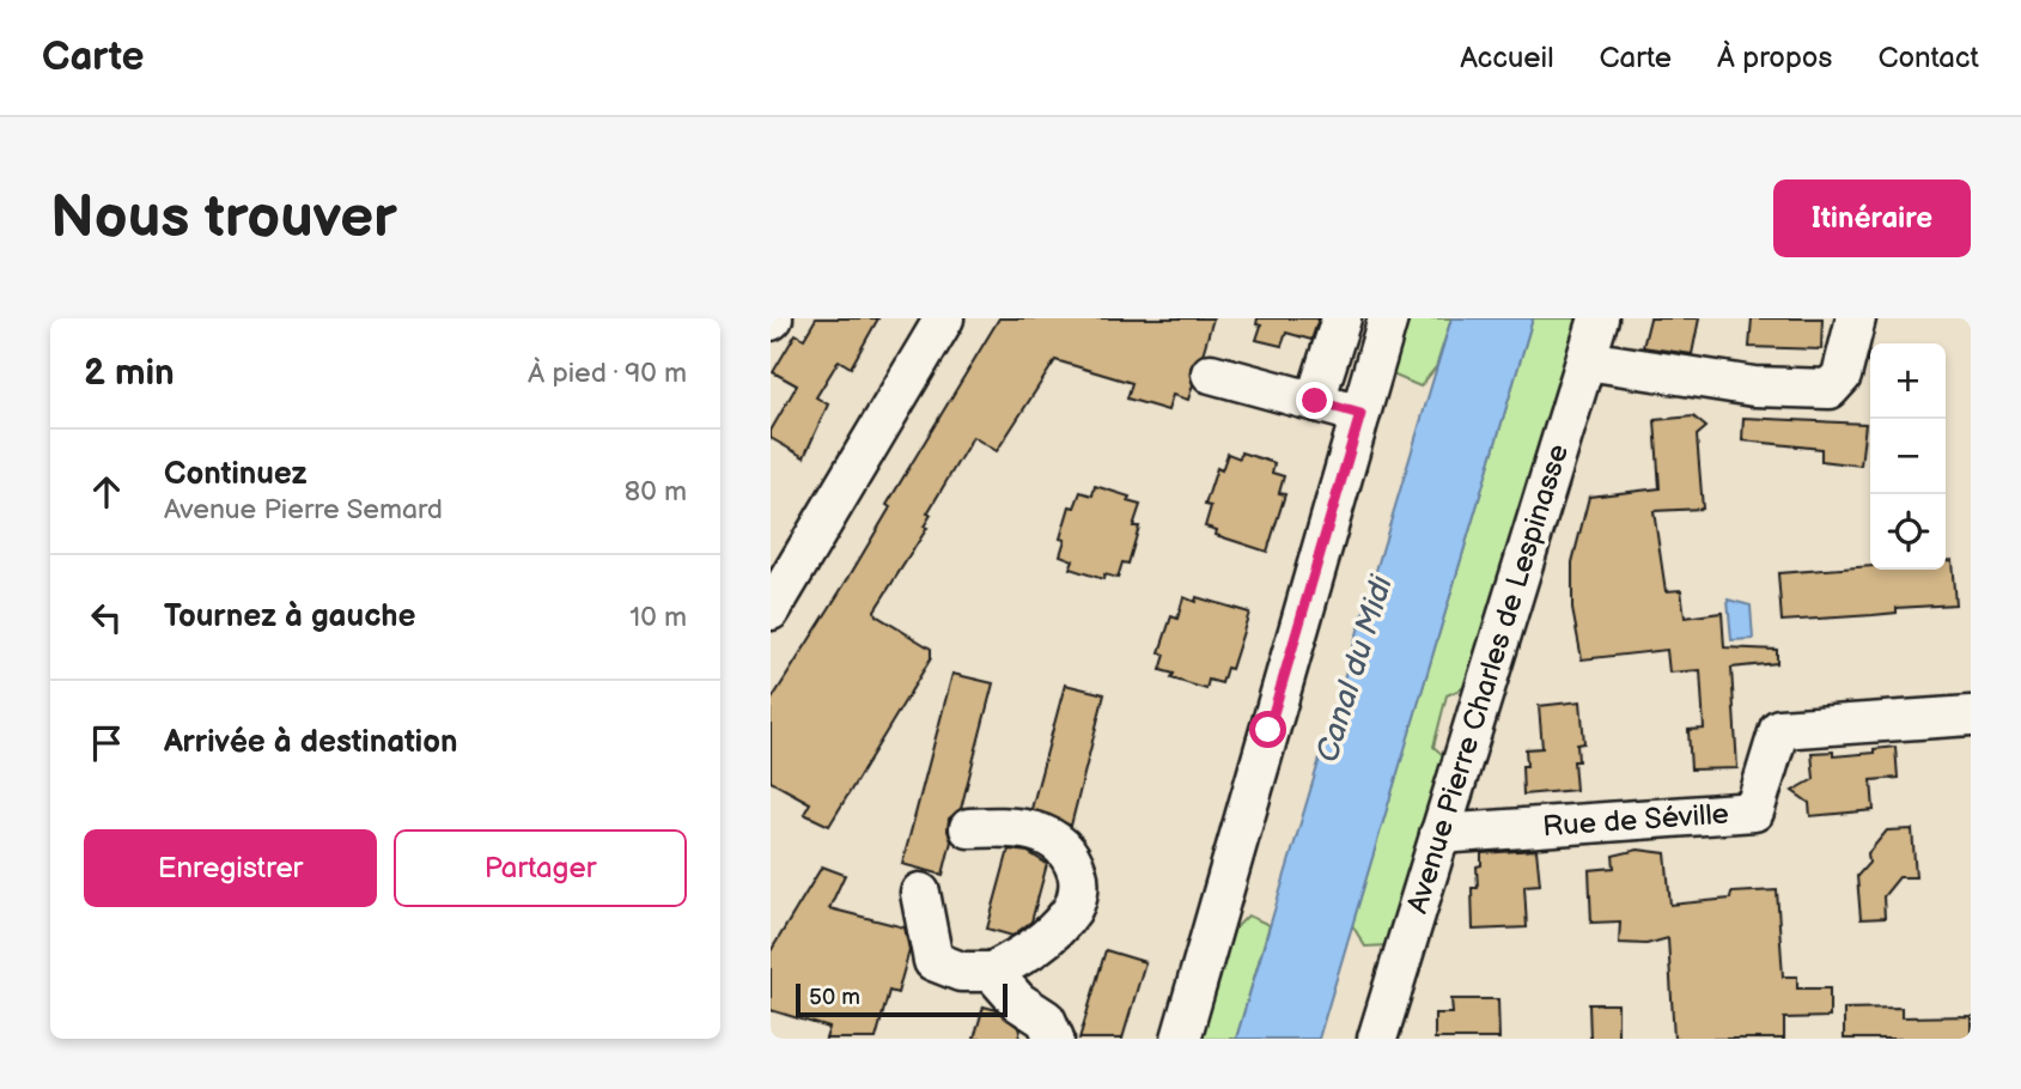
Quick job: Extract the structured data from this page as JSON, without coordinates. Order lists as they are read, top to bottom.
{
  "streets": {
    "street": ["Avenue Pierre Charles de Lespinasse", "Rue de Séville"]
  },
  "crossings": [
    ["Avenue Pierre Charles de Lespinasse", "Rue de Séville"]
  ],
  "water": ["Canal du Midi"],
  "scale_bar": "50 m",
  "page": {
    "header": "Carte",
    "nav": [
      "Accueil",
      "Carte",
      "À propos",
      "Contact"
    ],
    "buttons": [
      "Itinéraire",
      ["Enregistrer", "Partager"]
    ],
    "title": "Nous trouver",
    "heading": ["2 min", "À pied · 90 m"],
    "map_buttons": ["+", "−"],
    "list": [
      ["Continuez", "Avenue Pierre Semard", "80 m"],
      ["Tournez à gauche", "10 m"],
      "Arrivée à destination"
    ],
    "scale": "50 m"
  }
}
